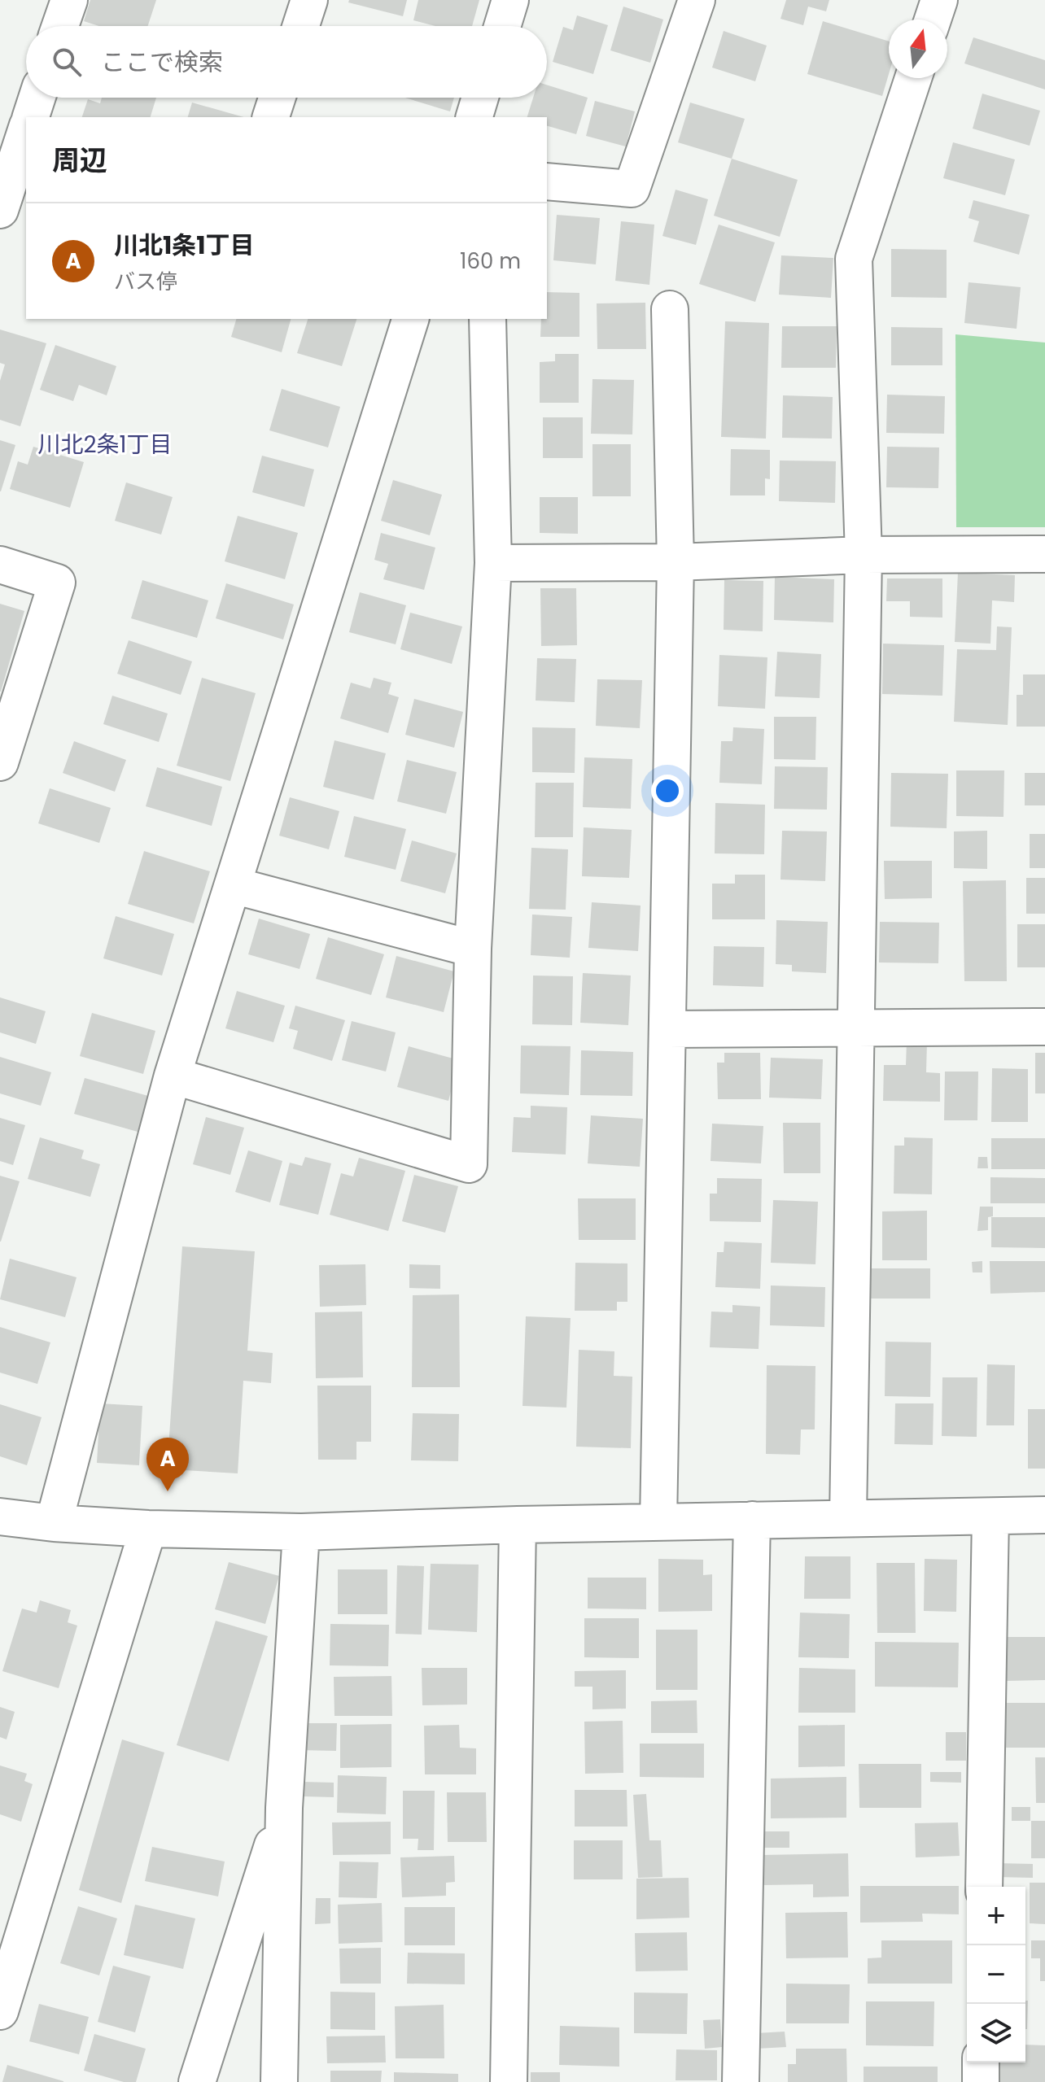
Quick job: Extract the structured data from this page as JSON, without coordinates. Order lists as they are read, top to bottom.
{
  "districts": ["川北2条1丁目"],
  "north": "top",
  "page": {
    "search": "ここで検索",
    "heading": "周辺",
    "list": [
      {
        "mark": "A",
        "name": "川北1条1丁目",
        "note": "バス停",
        "value": "160 m"
      }
    ],
    "pins": "A",
    "map_buttons": ["+", "−"]
  }
}
